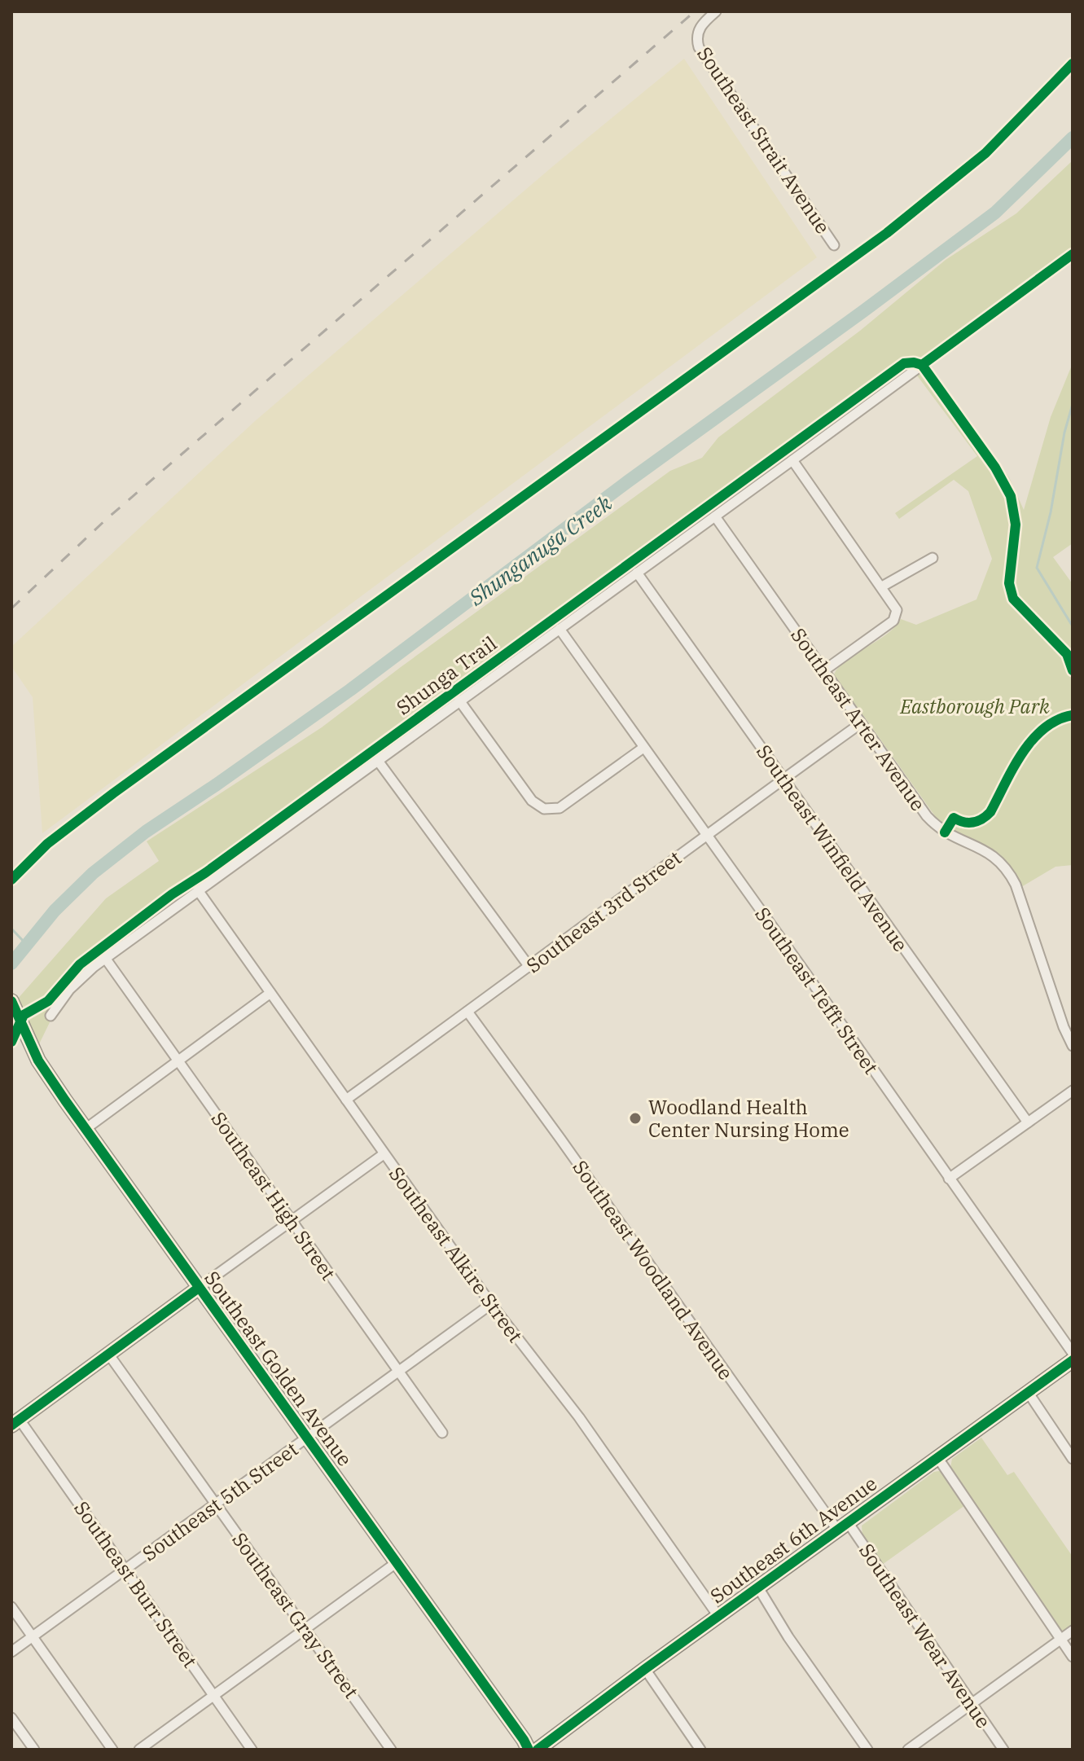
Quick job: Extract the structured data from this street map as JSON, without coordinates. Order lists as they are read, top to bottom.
{
  "streets": {
    "main road": ["Southeast 6th Avenue"],
    "street": [
      "Southeast Strait Avenue",
      "Southeast Arter Avenue",
      "Southeast Winfield Avenue",
      "Southeast 3rd Street",
      "Southeast Tefft Street",
      "Southeast High Street",
      "Southeast Alkire Street",
      "Southeast Woodland Avenue",
      "Southeast Golden Avenue",
      "Southeast 5th Street",
      "Southeast Burr Street",
      "Southeast Gray Street",
      "Southeast Wear Avenue"
    ],
    "cycle path": ["Shunga Trail"]
  },
  "crossings": [
    ["Southeast Arter Avenue", "Southeast 3rd Street"],
    ["Southeast Winfield Avenue", "Southeast 3rd Street"],
    ["Southeast 3rd Street", "Southeast Tefft Street"],
    ["Southeast 3rd Street", "Southeast Alkire Street"],
    ["Southeast 3rd Street", "Southeast Woodland Avenue"],
    ["Southeast High Street", "Southeast 5th Street"],
    ["Southeast Alkire Street", "Southeast 5th Street"],
    ["Southeast Alkire Street", "Southeast 6th Avenue"],
    ["Southeast Woodland Avenue", "Southeast 6th Avenue"],
    ["Southeast Woodland Avenue", "Southeast Wear Avenue"],
    ["Southeast Golden Avenue", "Southeast 5th Street"],
    ["Southeast 5th Street", "Southeast Burr Street"],
    ["Southeast 5th Street", "Southeast Gray Street"],
    ["Southeast 6th Avenue", "Southeast Wear Avenue"]
  ],
  "water": ["Shunganuga Creek"],
  "parks": ["Eastborough Park"],
  "places": ["Woodland Health Center Nursing Home"]
}
